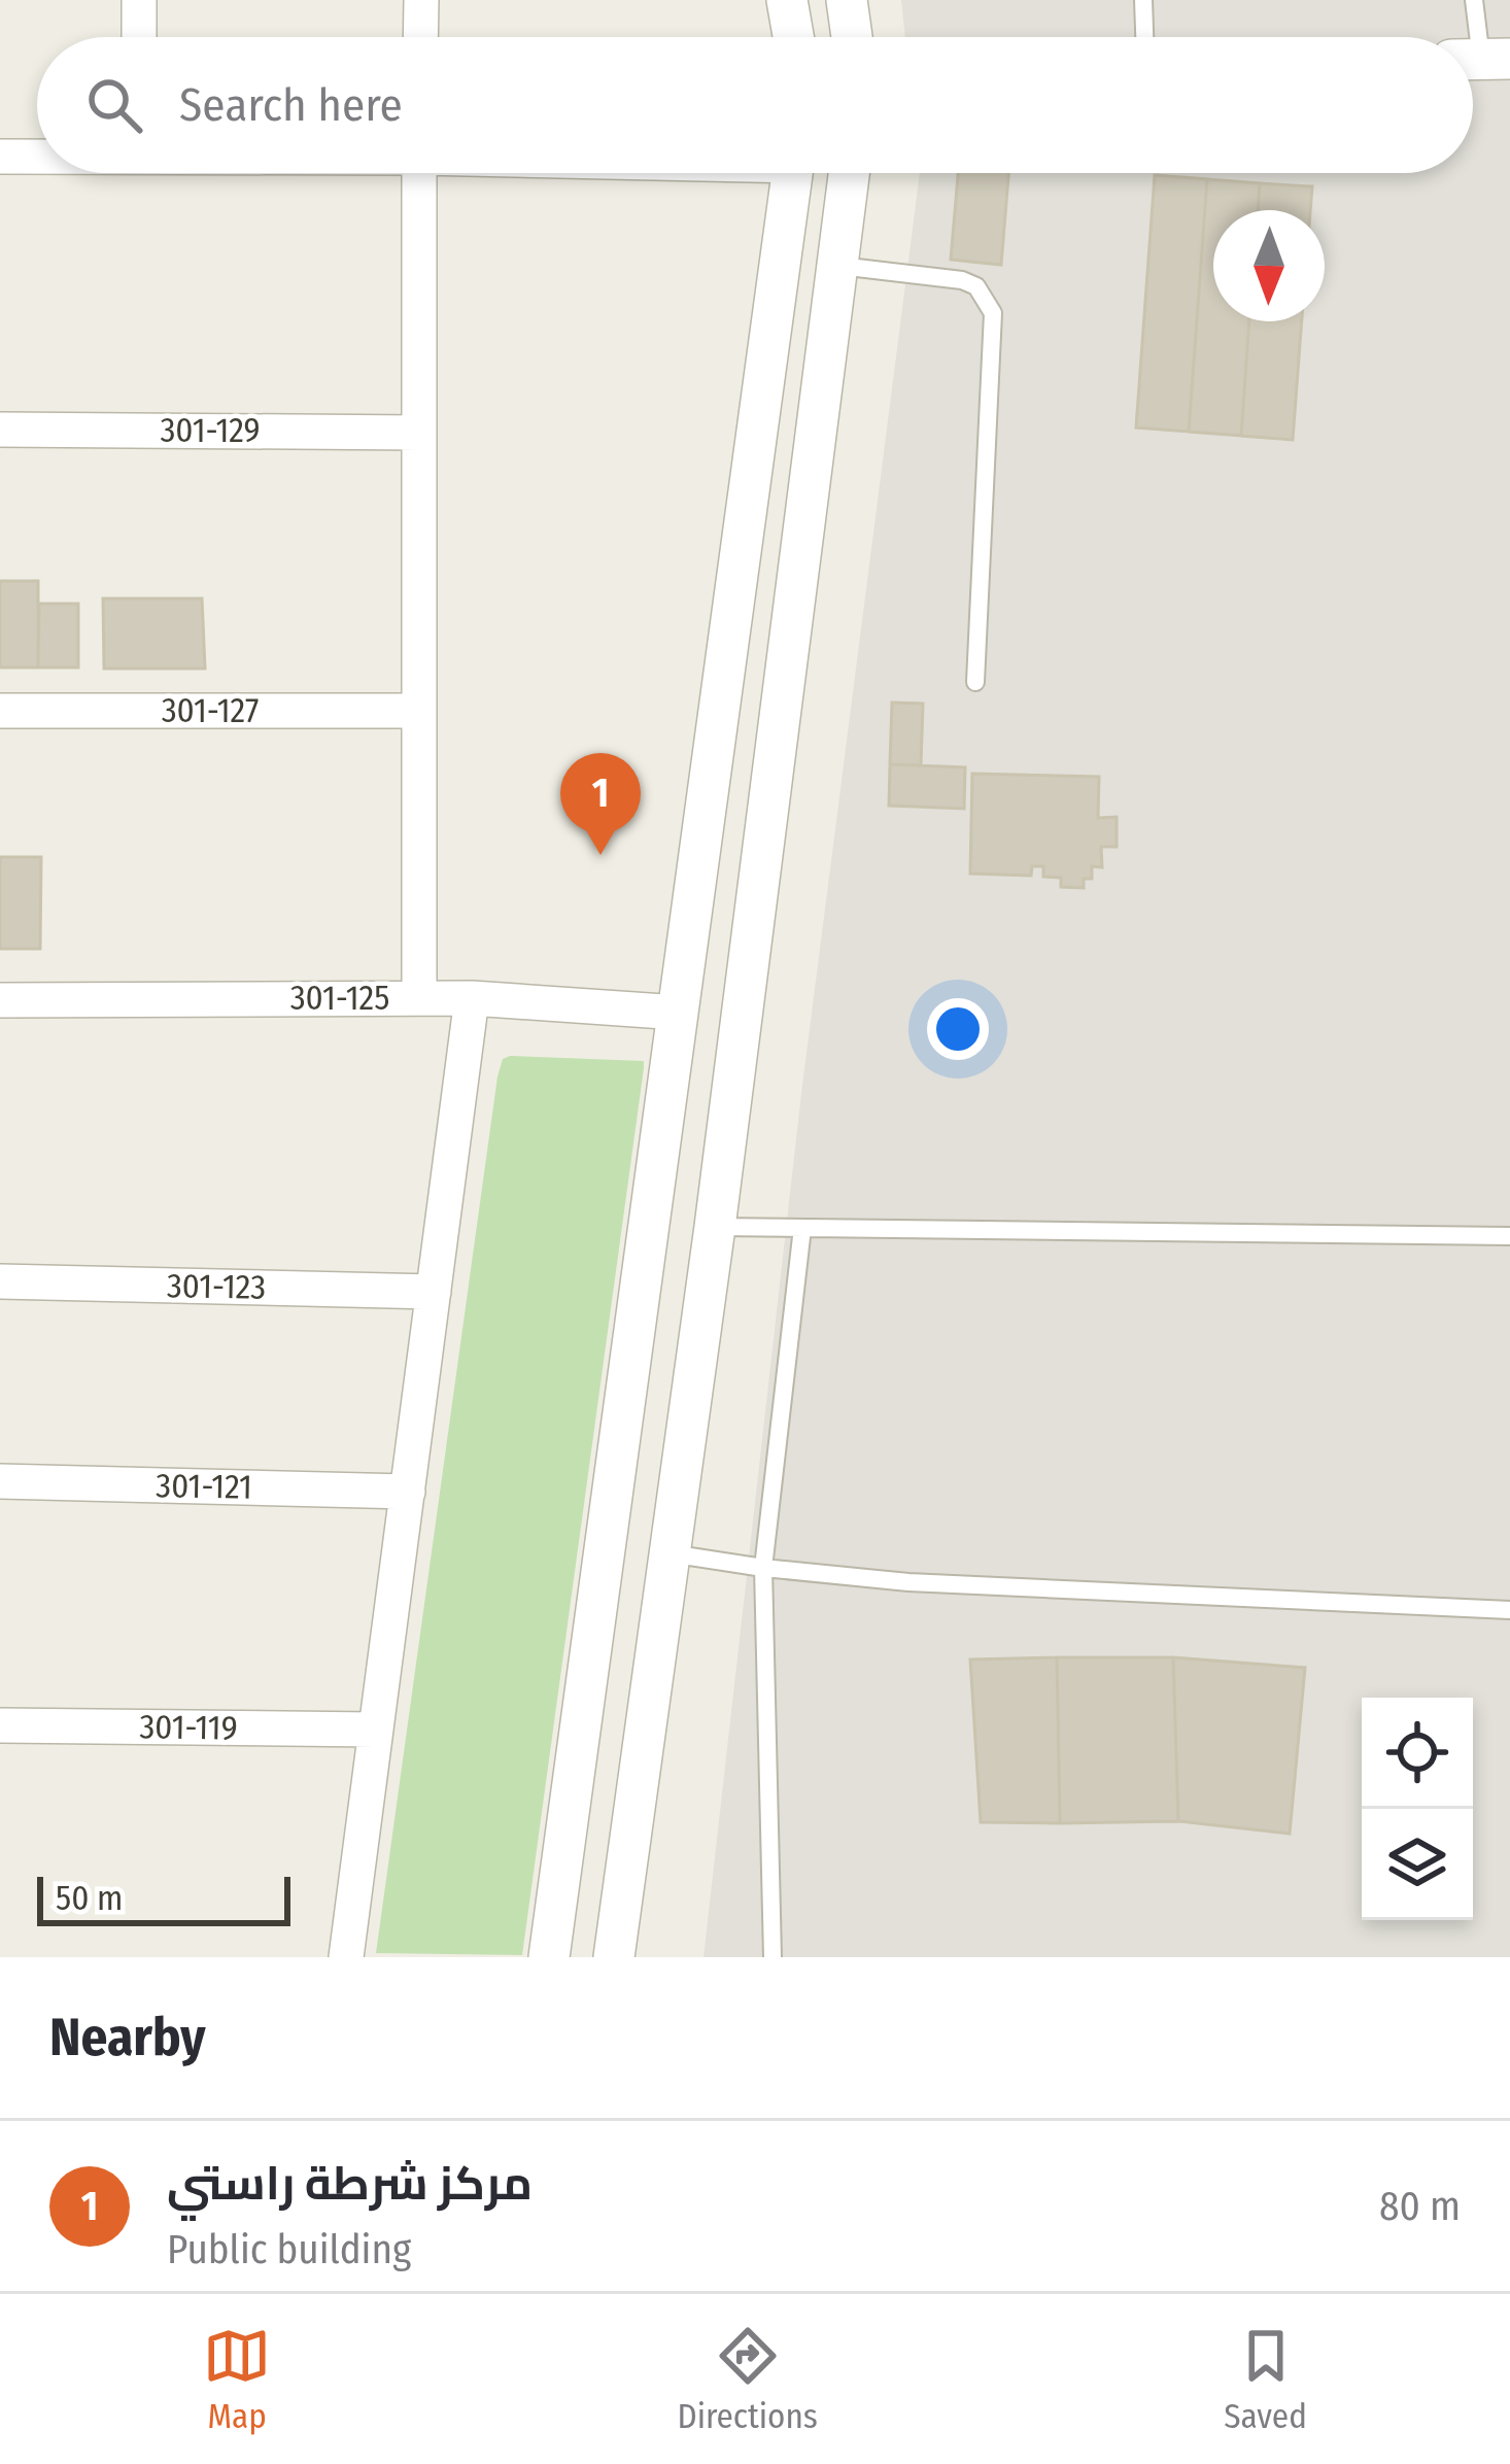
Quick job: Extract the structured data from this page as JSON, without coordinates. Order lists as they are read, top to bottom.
{
  "streets": {
    "street": [
      "301-129",
      "301-127",
      "301-125",
      "301-123",
      "301-121",
      "301-119"
    ]
  },
  "scale_bar": "50 m",
  "north": "bottom",
  "page": {
    "search": "Search here",
    "pins": "1",
    "scale": "50 m",
    "heading": "Nearby",
    "list": [
      {
        "mark": "1",
        "name": "مركز شرطة راستي",
        "note": "Public building",
        "value": "80 m"
      }
    ],
    "nav": ["Map", "Directions", "Saved"]
  }
}
